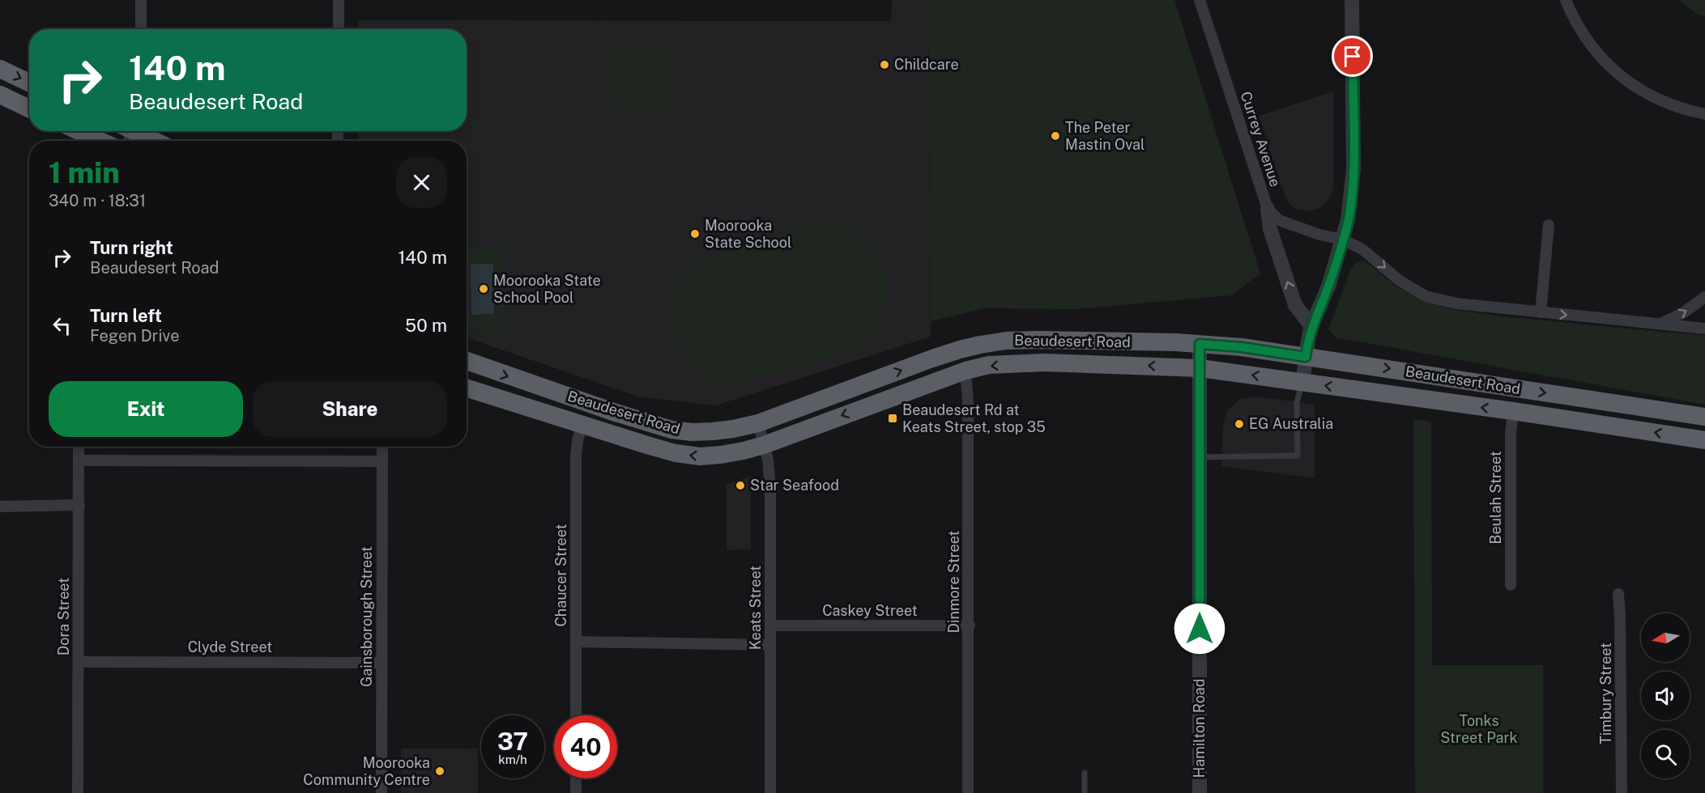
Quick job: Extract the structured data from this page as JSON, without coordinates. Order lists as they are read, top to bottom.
{
  "streets": {
    "highway": ["Beaudesert Road"],
    "street": [
      "Currey Avenue",
      "Beulah Street",
      "Chaucer Street",
      "Dinmore Street",
      "Keats Street",
      "Caskey Street",
      "Dora Street",
      "Gainsborough Street",
      "Clyde Street",
      "Timbury Street",
      "Hamilton Road"
    ]
  },
  "crossings": [
    ["Beaudesert Road", "Beulah Street"],
    ["Beaudesert Road", "Chaucer Street"],
    ["Beaudesert Road", "Dinmore Street"],
    ["Beaudesert Road", "Keats Street"],
    ["Beaudesert Road", "Hamilton Road"],
    ["Dinmore Street", "Caskey Street"],
    ["Keats Street", "Caskey Street"],
    ["Dora Street", "Clyde Street"],
    ["Gainsborough Street", "Clyde Street"]
  ],
  "parks": ["Tonks Street Park"],
  "places": {
    "other": [
      "Childcare",
      "The Peter Mastin Oval",
      "Moorooka State School",
      "Moorooka State School Pool",
      "EG Australia",
      "Star Seafood",
      "Moorooka Community Centre"
    ],
    "transit": ["Beaudesert Rd at Keats Street, stop 35"]
  },
  "north": "left",
  "page": {
    "turn": ["140 m", "Beaudesert Road"],
    "heading": ["1 min", "340 m · 18:31"],
    "list": [
      {
        "name": "Turn right",
        "note": "Beaudesert Road",
        "value": "140 m"
      },
      {
        "name": "Turn left",
        "note": "Fegen Drive",
        "value": "50 m"
      }
    ],
    "buttons": ["Exit", "Share"],
    "speed": "37 km/h",
    "limit": "40"
  }
}
